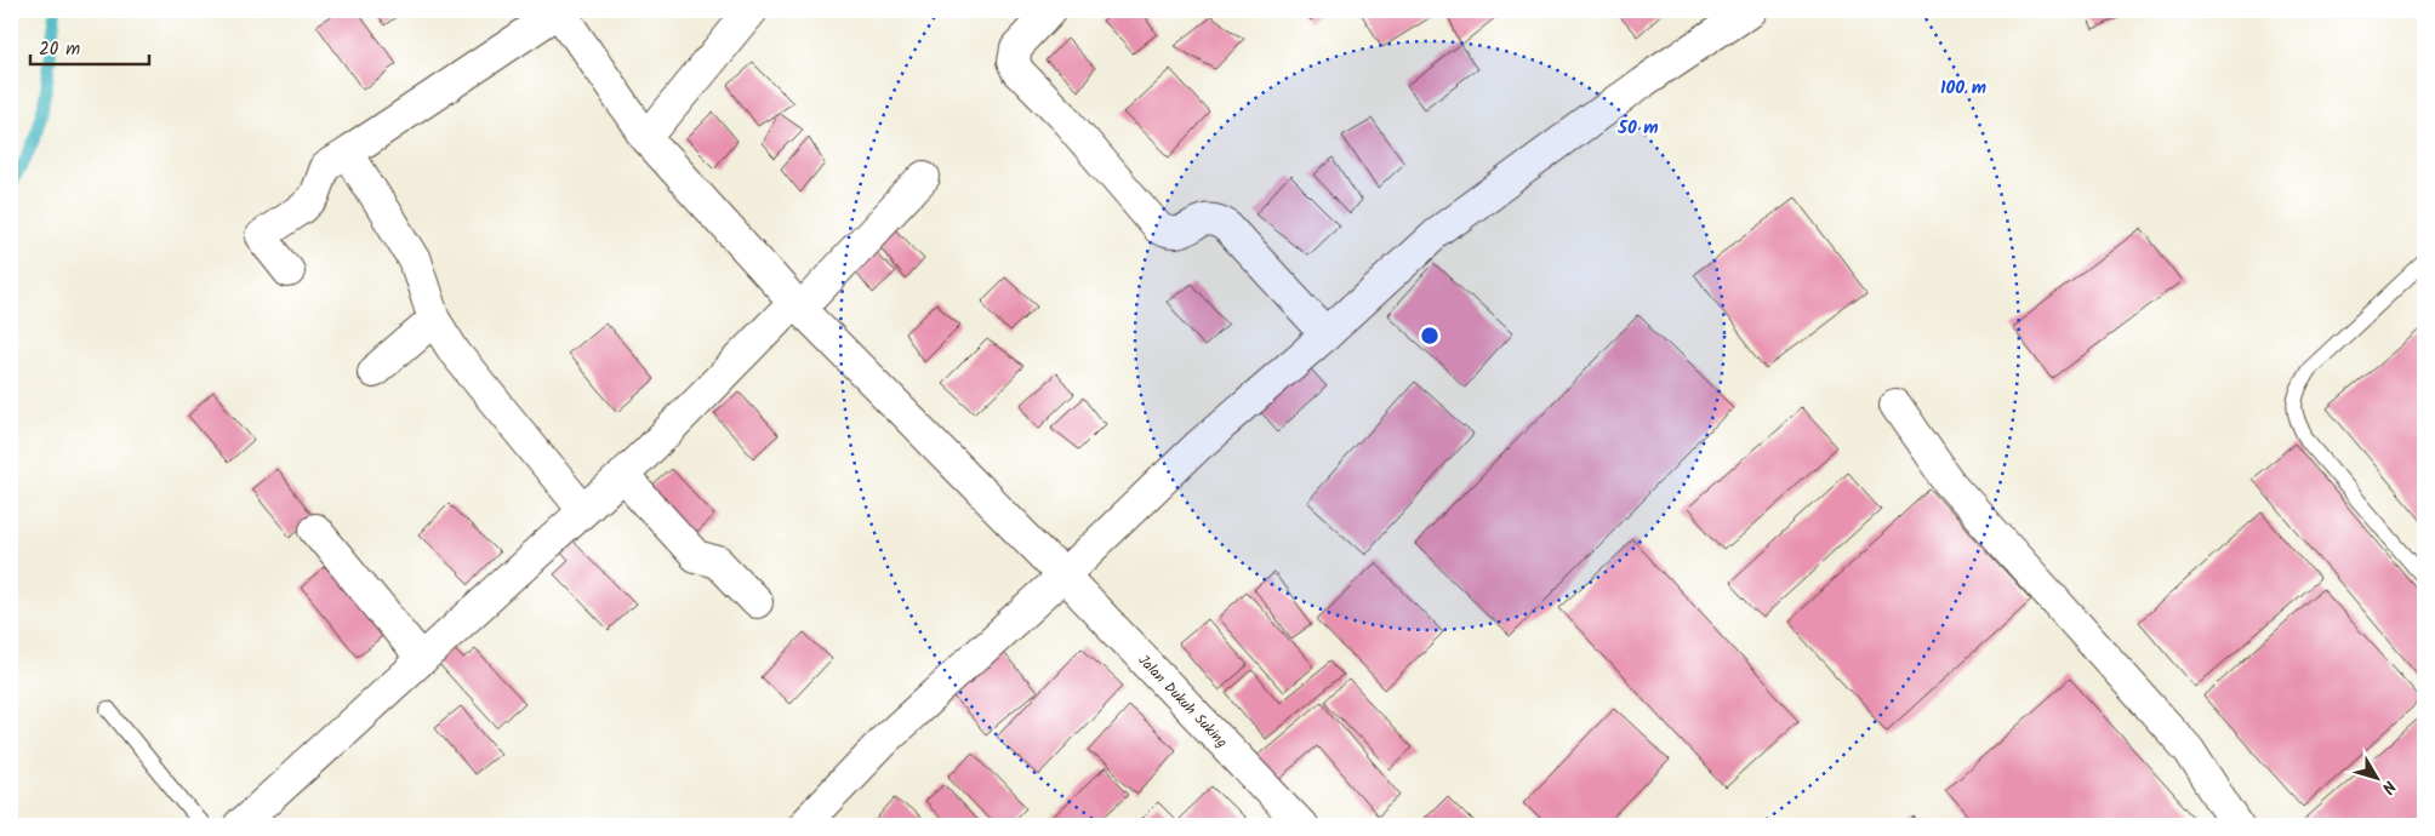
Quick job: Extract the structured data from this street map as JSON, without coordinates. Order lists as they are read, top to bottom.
{
  "streets": {
    "street": ["Jalan Dukuh Suking"]
  },
  "scale_bar": "20 m",
  "north": "bottom right",
  "rings": ["100 m", "50 m"]
}
